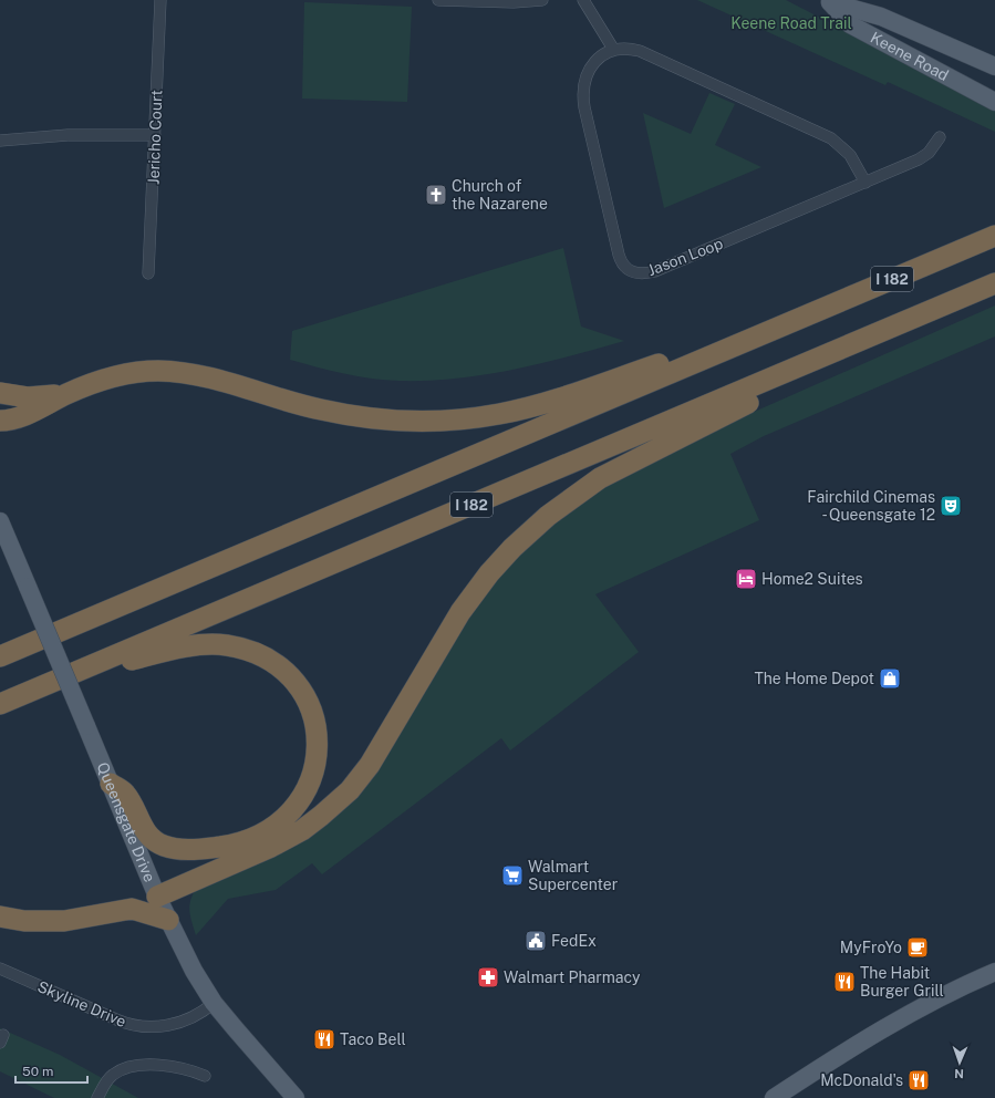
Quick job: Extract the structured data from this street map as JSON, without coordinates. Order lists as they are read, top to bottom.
{
  "streets": {
    "highway": ["I 182"],
    "main road": ["Keene Road", "Queensgate Drive"],
    "street": ["Jericho Court", "Jason Loop", "Skyline Drive"]
  },
  "crossings": [
    ["Queensgate Drive", "Skyline Drive"]
  ],
  "parks": ["Keene Road Trail"],
  "places": {
    "church": ["Church of the Nazarene"],
    "theatre": ["Fairchild Cinemas - Queensgate 12"],
    "hotel": ["Home2 Suites"],
    "shop": ["The Home Depot"],
    "supermarket": ["Walmart Supercenter"],
    "public building": ["FedEx"],
    "cafe": ["MyFroYo"],
    "pharmacy": ["Walmart Pharmacy"],
    "restaurant": ["The Habit Burger Grill", "Taco Bell", "McDonald's"]
  },
  "scale_bar": "50 m",
  "north": "bottom"
}
